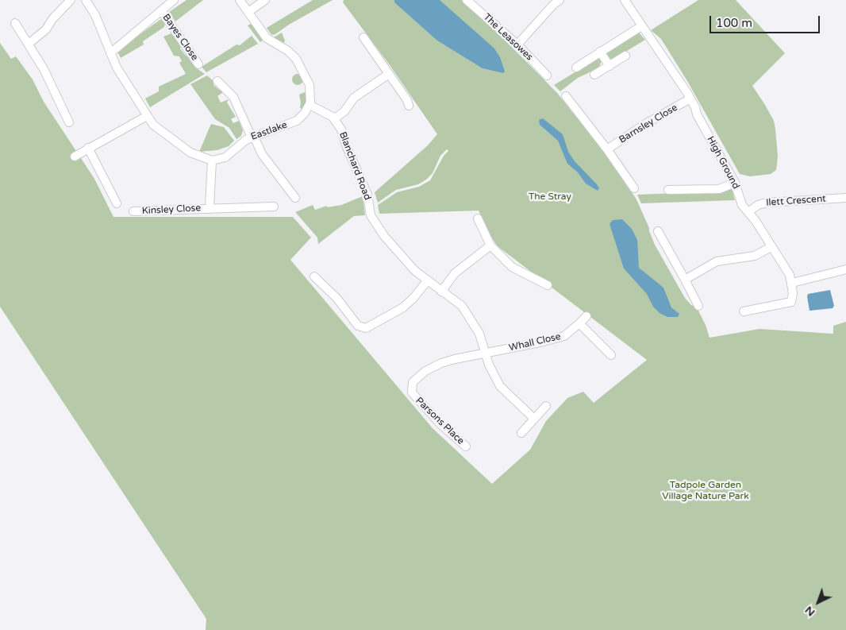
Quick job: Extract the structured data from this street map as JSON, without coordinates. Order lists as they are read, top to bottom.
{
  "streets": {
    "street": [
      "Bayes Close",
      "The Leasowes",
      "Barnsley Close",
      "Eastlake",
      "High Ground",
      "Blanchard Road",
      "Ilett Crescent",
      "Kinsley Close",
      "Whall Close",
      "Parsons Place"
    ]
  },
  "crossings": [
    ["Barnsley Close", "High Ground"],
    ["Eastlake", "Kinsley Close"],
    ["High Ground", "Ilett Crescent"],
    ["Blanchard Road", "Whall Close"],
    ["Blanchard Road", "Parsons Place"],
    ["Whall Close", "Parsons Place"]
  ],
  "parks": ["The Stray", "Tadpole Garden Village Nature Park"],
  "scale_bar": "100 m",
  "north": "bottom left"
}
